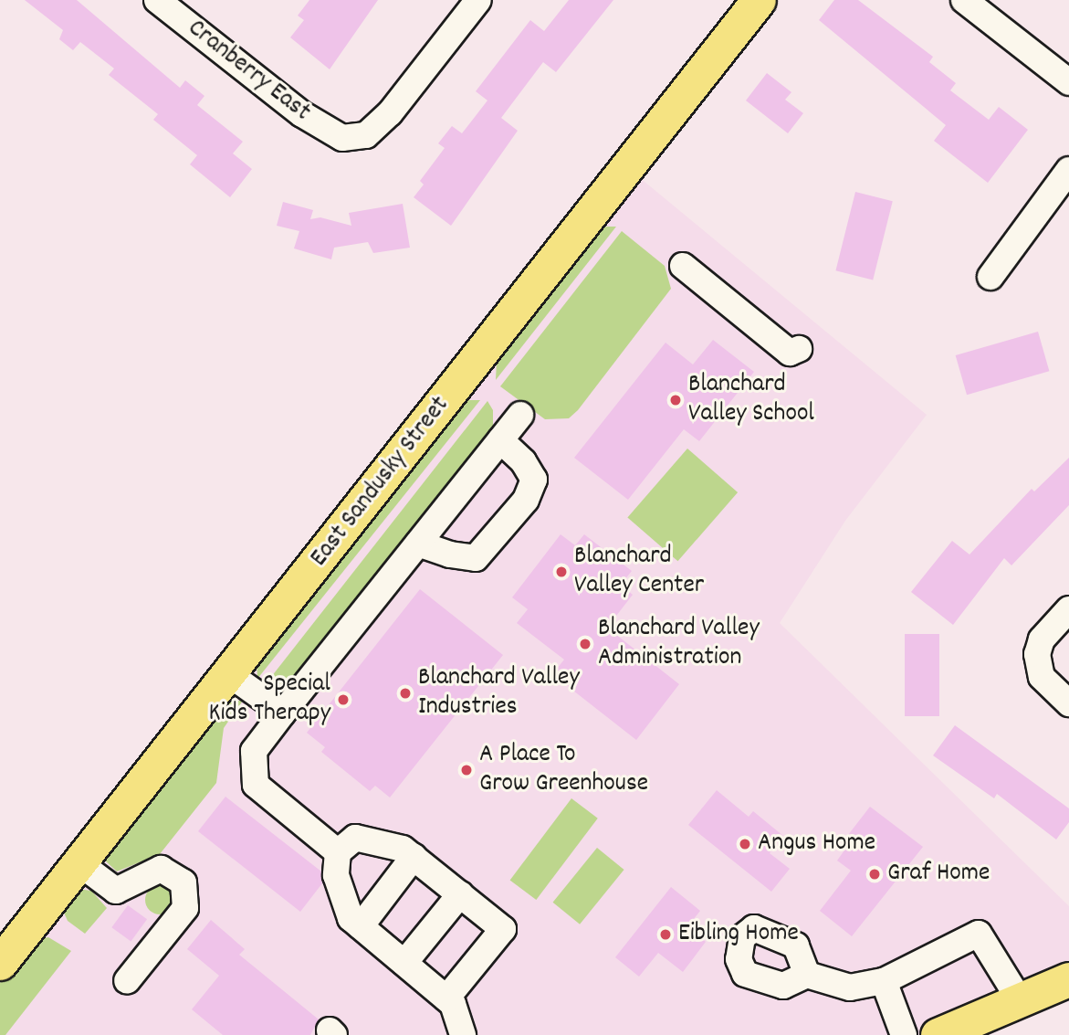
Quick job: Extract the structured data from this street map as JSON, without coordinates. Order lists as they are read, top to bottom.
{
  "streets": {
    "main road": ["East Sandusky Street"],
    "street": ["Cranberry East"]
  },
  "places": [
    "Blanchard Valley School",
    "Blanchard Valley Center",
    "Blanchard Valley Administration",
    "Blanchard Valley Industries",
    "Special Kids Therapy",
    "A Place To Grow Greenhouse",
    "Angus Home",
    "Graf Home",
    "Eibling Home"
  ]
}
